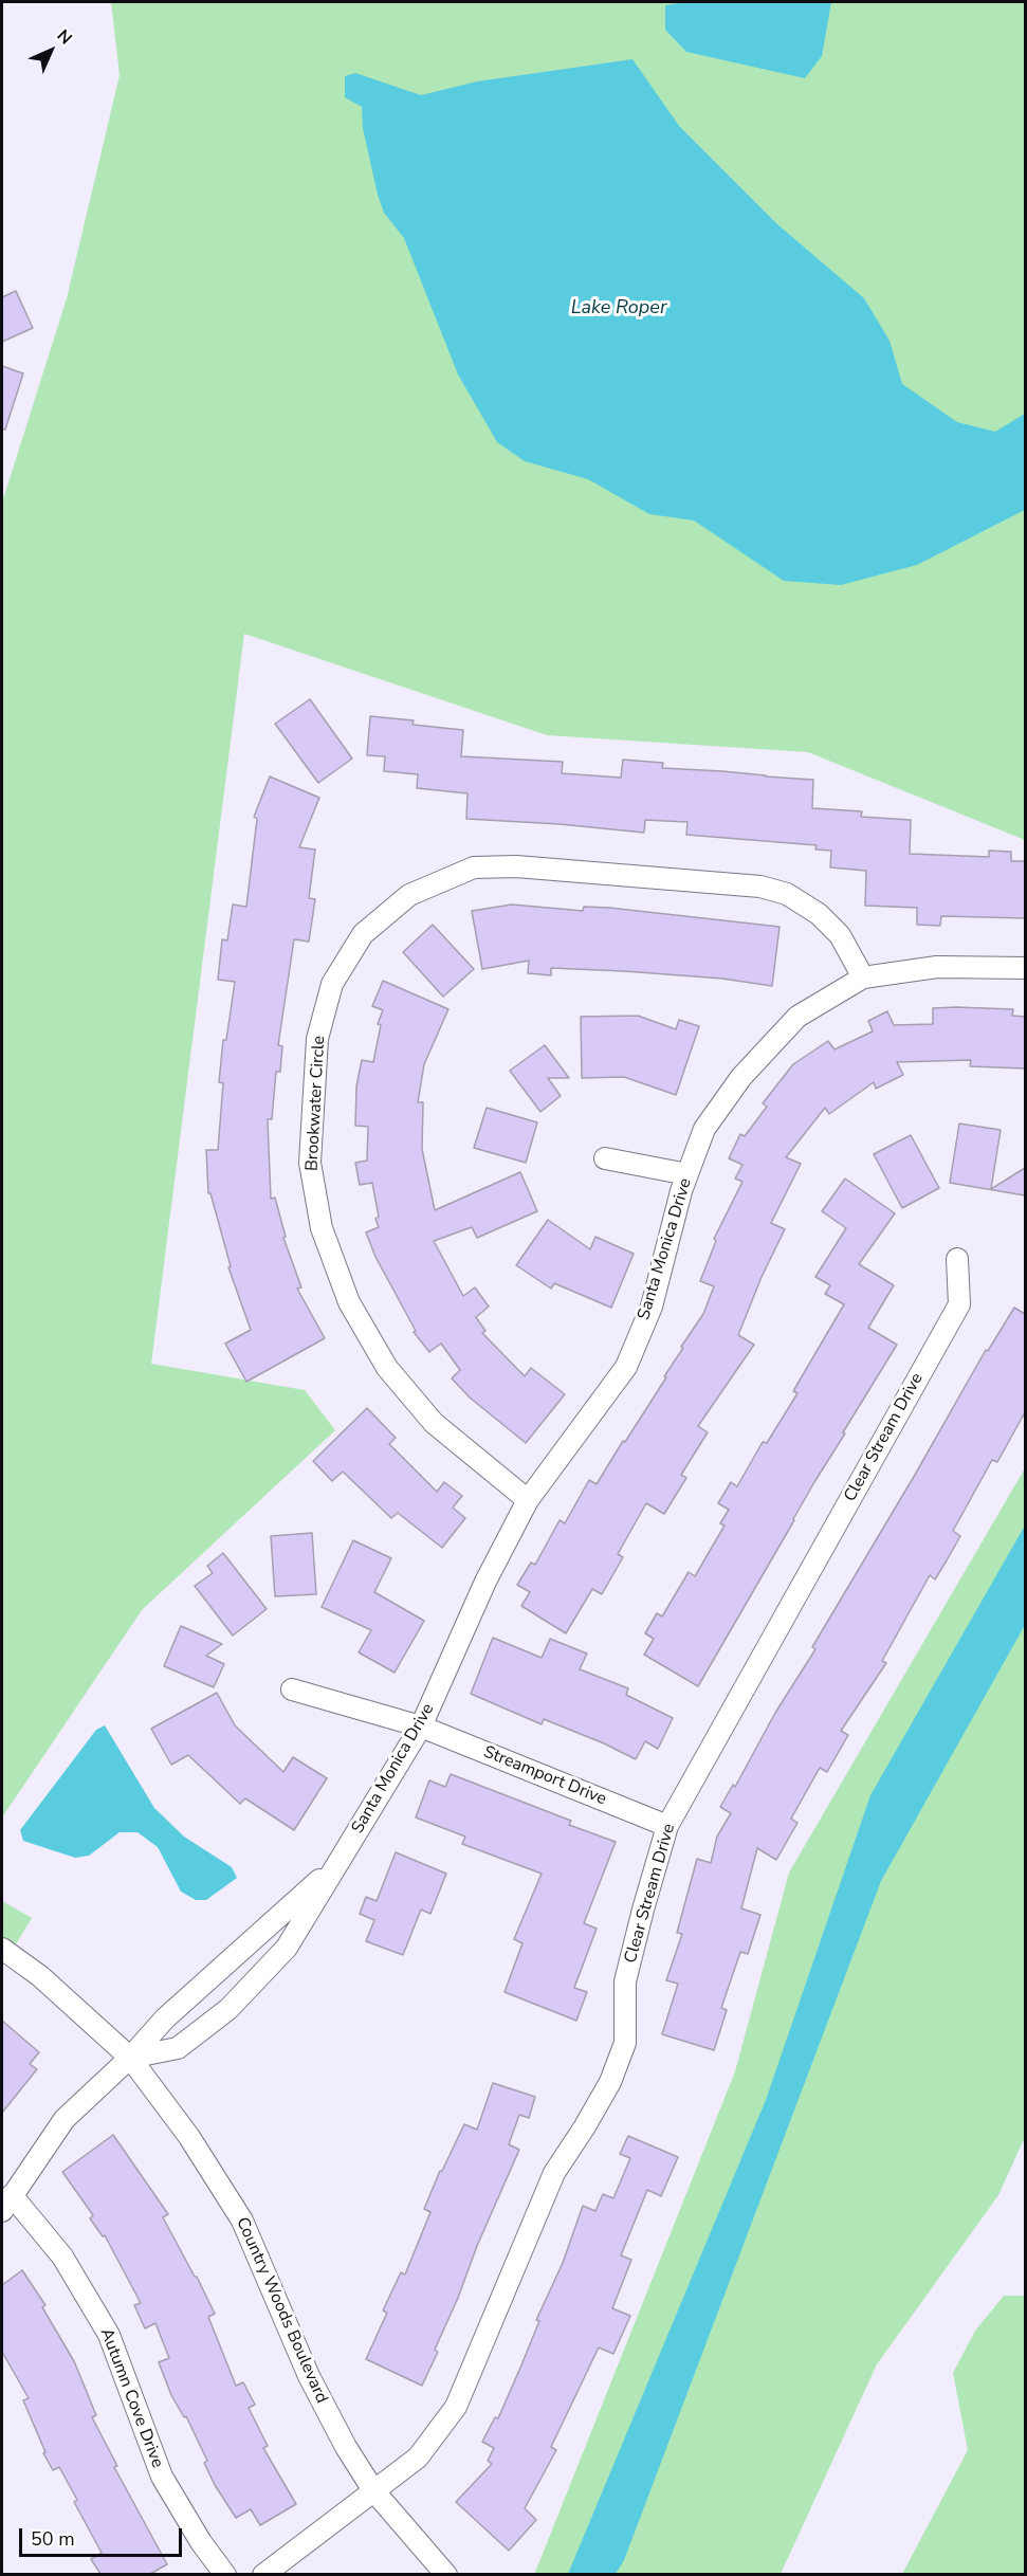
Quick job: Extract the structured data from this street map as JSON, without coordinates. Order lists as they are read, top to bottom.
{
  "streets": {
    "street": [
      "Brookwater Circle",
      "Santa Monica Drive",
      "Clear Stream Drive",
      "Streamport Drive",
      "Country Woods Boulevard",
      "Autumn Cove Drive"
    ]
  },
  "crossings": [
    ["Brookwater Circle", "Santa Monica Drive"],
    ["Santa Monica Drive", "Streamport Drive"],
    ["Santa Monica Drive", "Country Woods Boulevard"],
    ["Clear Stream Drive", "Streamport Drive"],
    ["Clear Stream Drive", "Country Woods Boulevard"]
  ],
  "water": ["Lake Roper"],
  "scale_bar": "50 m",
  "north": "top right"
}
